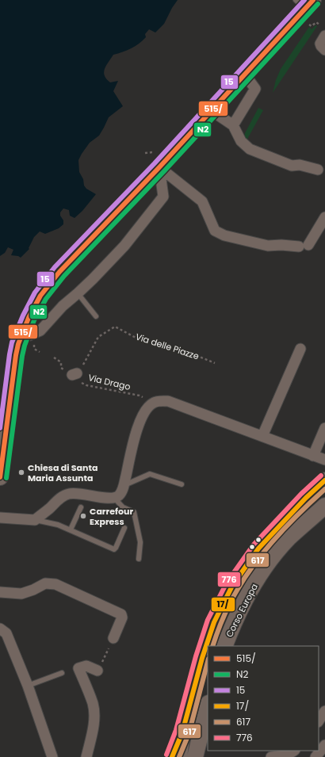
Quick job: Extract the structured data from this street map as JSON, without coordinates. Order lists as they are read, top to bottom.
{
  "streets": {
    "main road": ["Corso Europa"],
    "path": ["Via delle Piazze", "Via Drago"]
  },
  "places": ["Chiesa di Santa Maria Assunta", "Carrefour Express"],
  "lines": [
    "transit line 515/",
    "transit line 15",
    "transit line N2",
    "transit line 776",
    "transit line 17/",
    "transit line 617"
  ],
  "legend": [
    "515/",
    "N2",
    "15",
    "17/",
    "617",
    "776"
  ]
}
